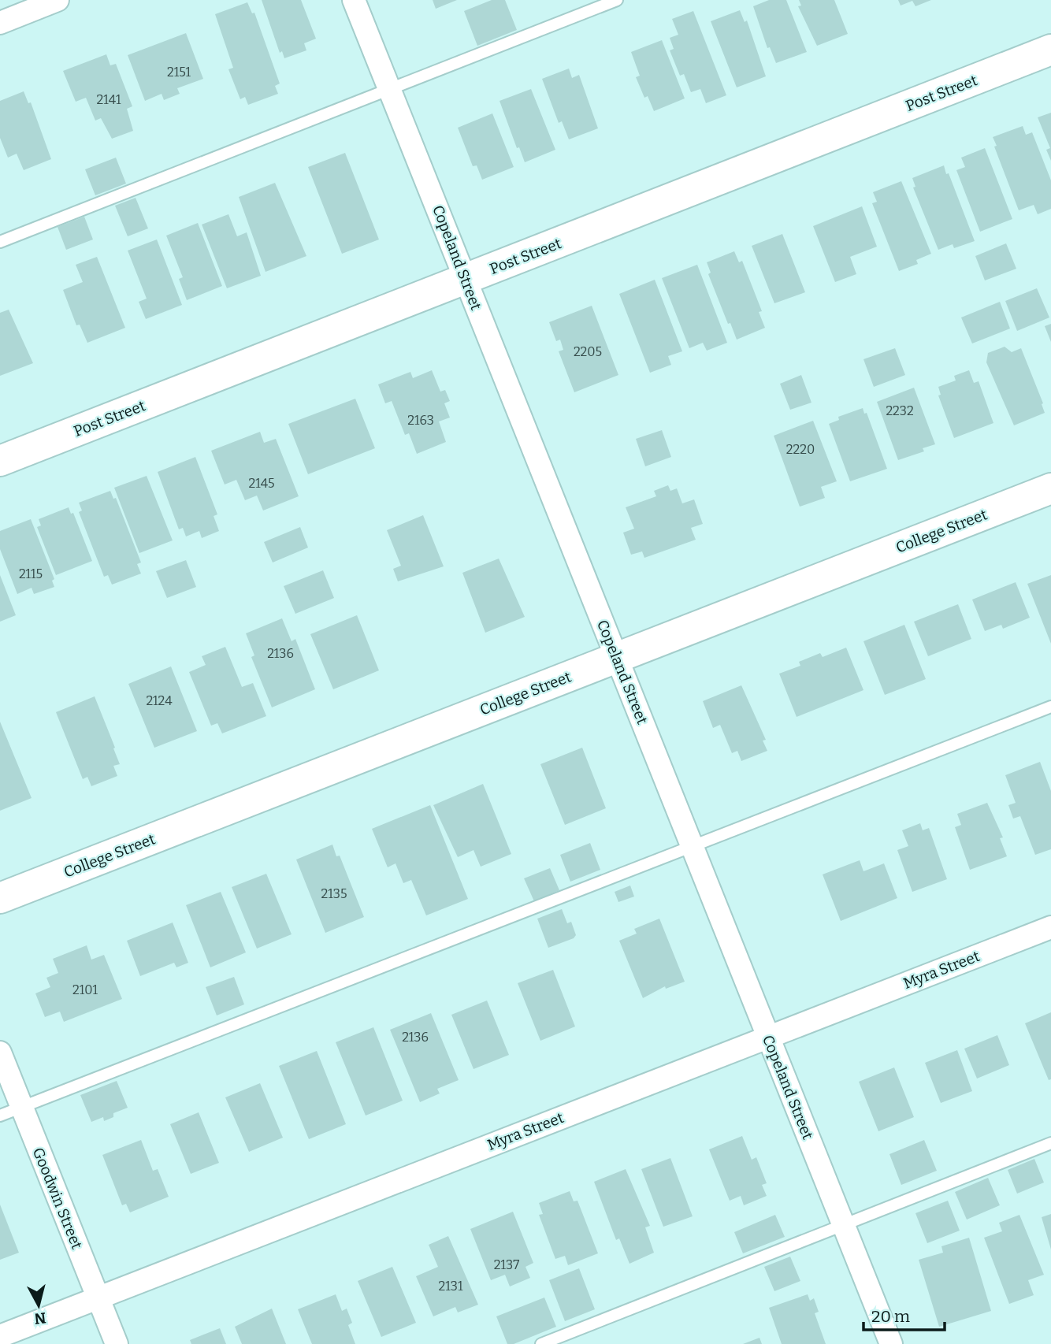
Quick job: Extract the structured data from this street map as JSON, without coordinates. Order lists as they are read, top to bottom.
{
  "streets": {
    "street": [
      "Post Street",
      "Copeland Street",
      "College Street",
      "Myra Street",
      "Goodwin Street"
    ]
  },
  "crossings": [
    ["Post Street", "Copeland Street"],
    ["Copeland Street", "College Street"],
    ["Copeland Street", "Myra Street"],
    ["Myra Street", "Goodwin Street"]
  ],
  "house_numbers": [
    "2151",
    "2141",
    "2205",
    "2232",
    "2163",
    "2220",
    "2145",
    "2115",
    "2136",
    "2124",
    "2135",
    "2101",
    "2136",
    "2137",
    "2131"
  ],
  "scale_bar": "20 m",
  "north": "bottom"
}
